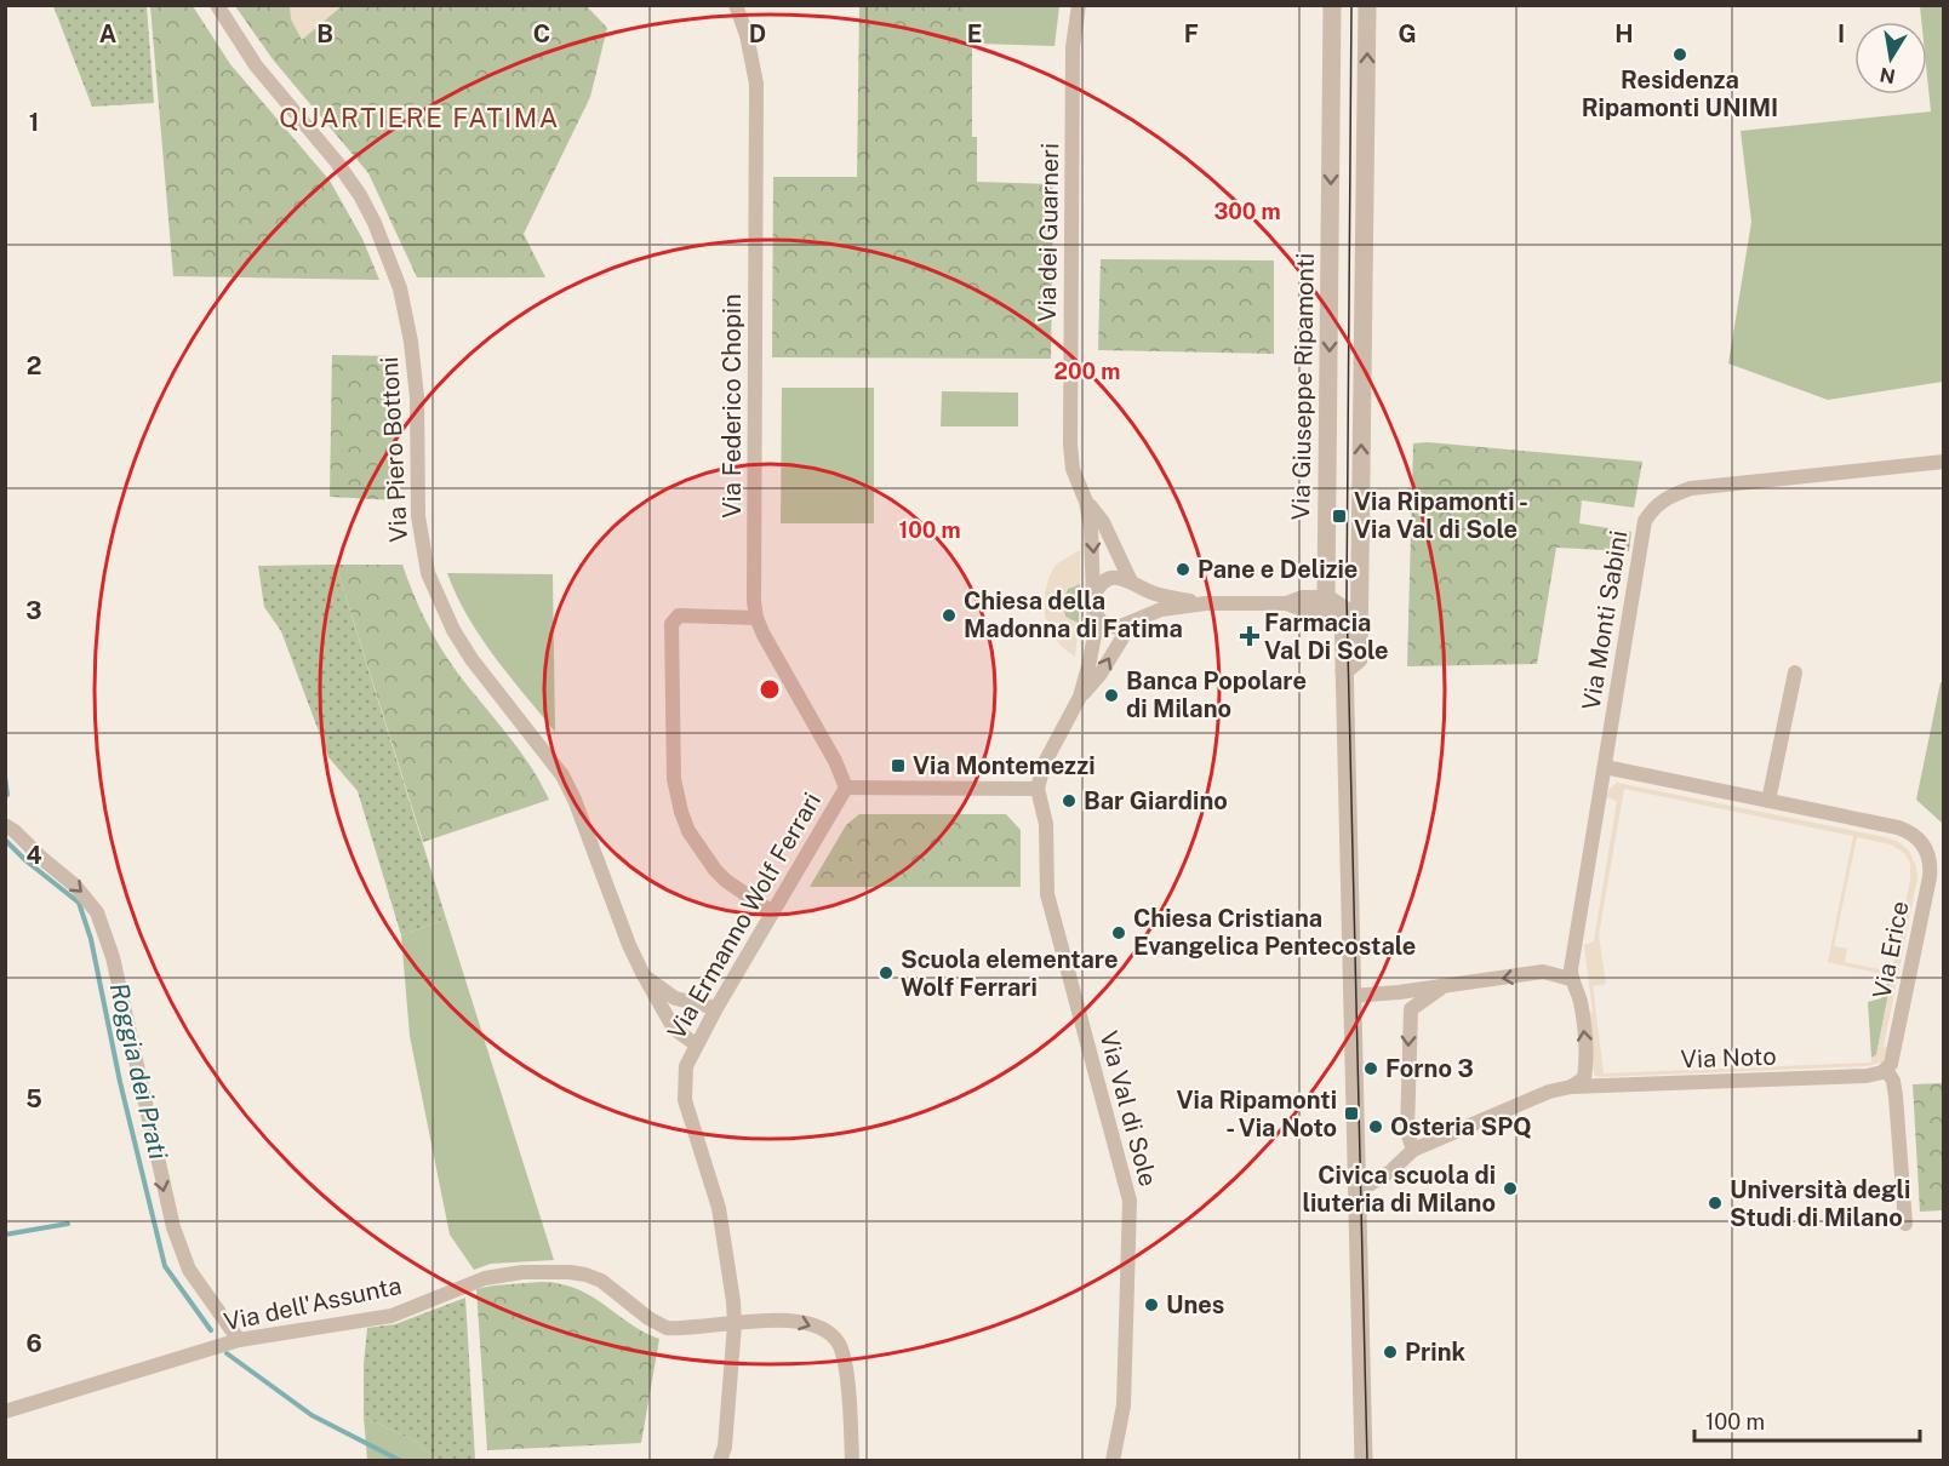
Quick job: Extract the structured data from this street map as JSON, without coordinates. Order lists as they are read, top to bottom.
{
  "streets": {
    "street": [
      "Via dei Guarneri",
      "Via Giuseppe Ripamonti",
      "Via Federico Chopin",
      "Via Piero Bottoni",
      "Via Monti Sabini",
      "Via Ermanno Wolf Ferrari",
      "Via Erice",
      "Via Noto",
      "Via Val di Sole",
      "Via dell'Assunta"
    ]
  },
  "crossings": [
    ["Via Federico Chopin", "Via Ermanno Wolf Ferrari"],
    ["Via Piero Bottoni", "Via Ermanno Wolf Ferrari"],
    ["Via Ermanno Wolf Ferrari", "Via dell'Assunta"],
    ["Via Erice", "Via Noto"]
  ],
  "districts": ["QUARTIERE FATIMA"],
  "water": ["Roggia dei Prati"],
  "places": {
    "other": [
      "Residenza Ripamonti UNIMI",
      "Pane e Delizie",
      "Chiesa della Madonna di Fatima",
      "Banca Popolare di Milano",
      "Bar Giardino",
      "Chiesa Cristiana Evangelica Pentecostale",
      "Scuola elementare Wolf Ferrari",
      "Forno 3",
      "Osteria SPQ",
      "Civica scuola di liuteria di Milano",
      "Università degli Studi di Milano",
      "Unes",
      "Prink"
    ],
    "transit": ["Via Ripamonti - Via Val di Sole", "Via Montemezzi", "Via Ripamonti - Via Noto"],
    "health": ["Farmacia Val Di Sole"]
  },
  "scale_bar": "100 m",
  "north": "bottom",
  "grid": {
    "columns": [
      "A",
      "B",
      "C",
      "D",
      "E",
      "F",
      "G",
      "H",
      "I"
    ],
    "rows": [
      "1",
      "2",
      "3",
      "4",
      "5",
      "6"
    ]
  },
  "rings": ["300 m", "200 m", "100 m"]
}
